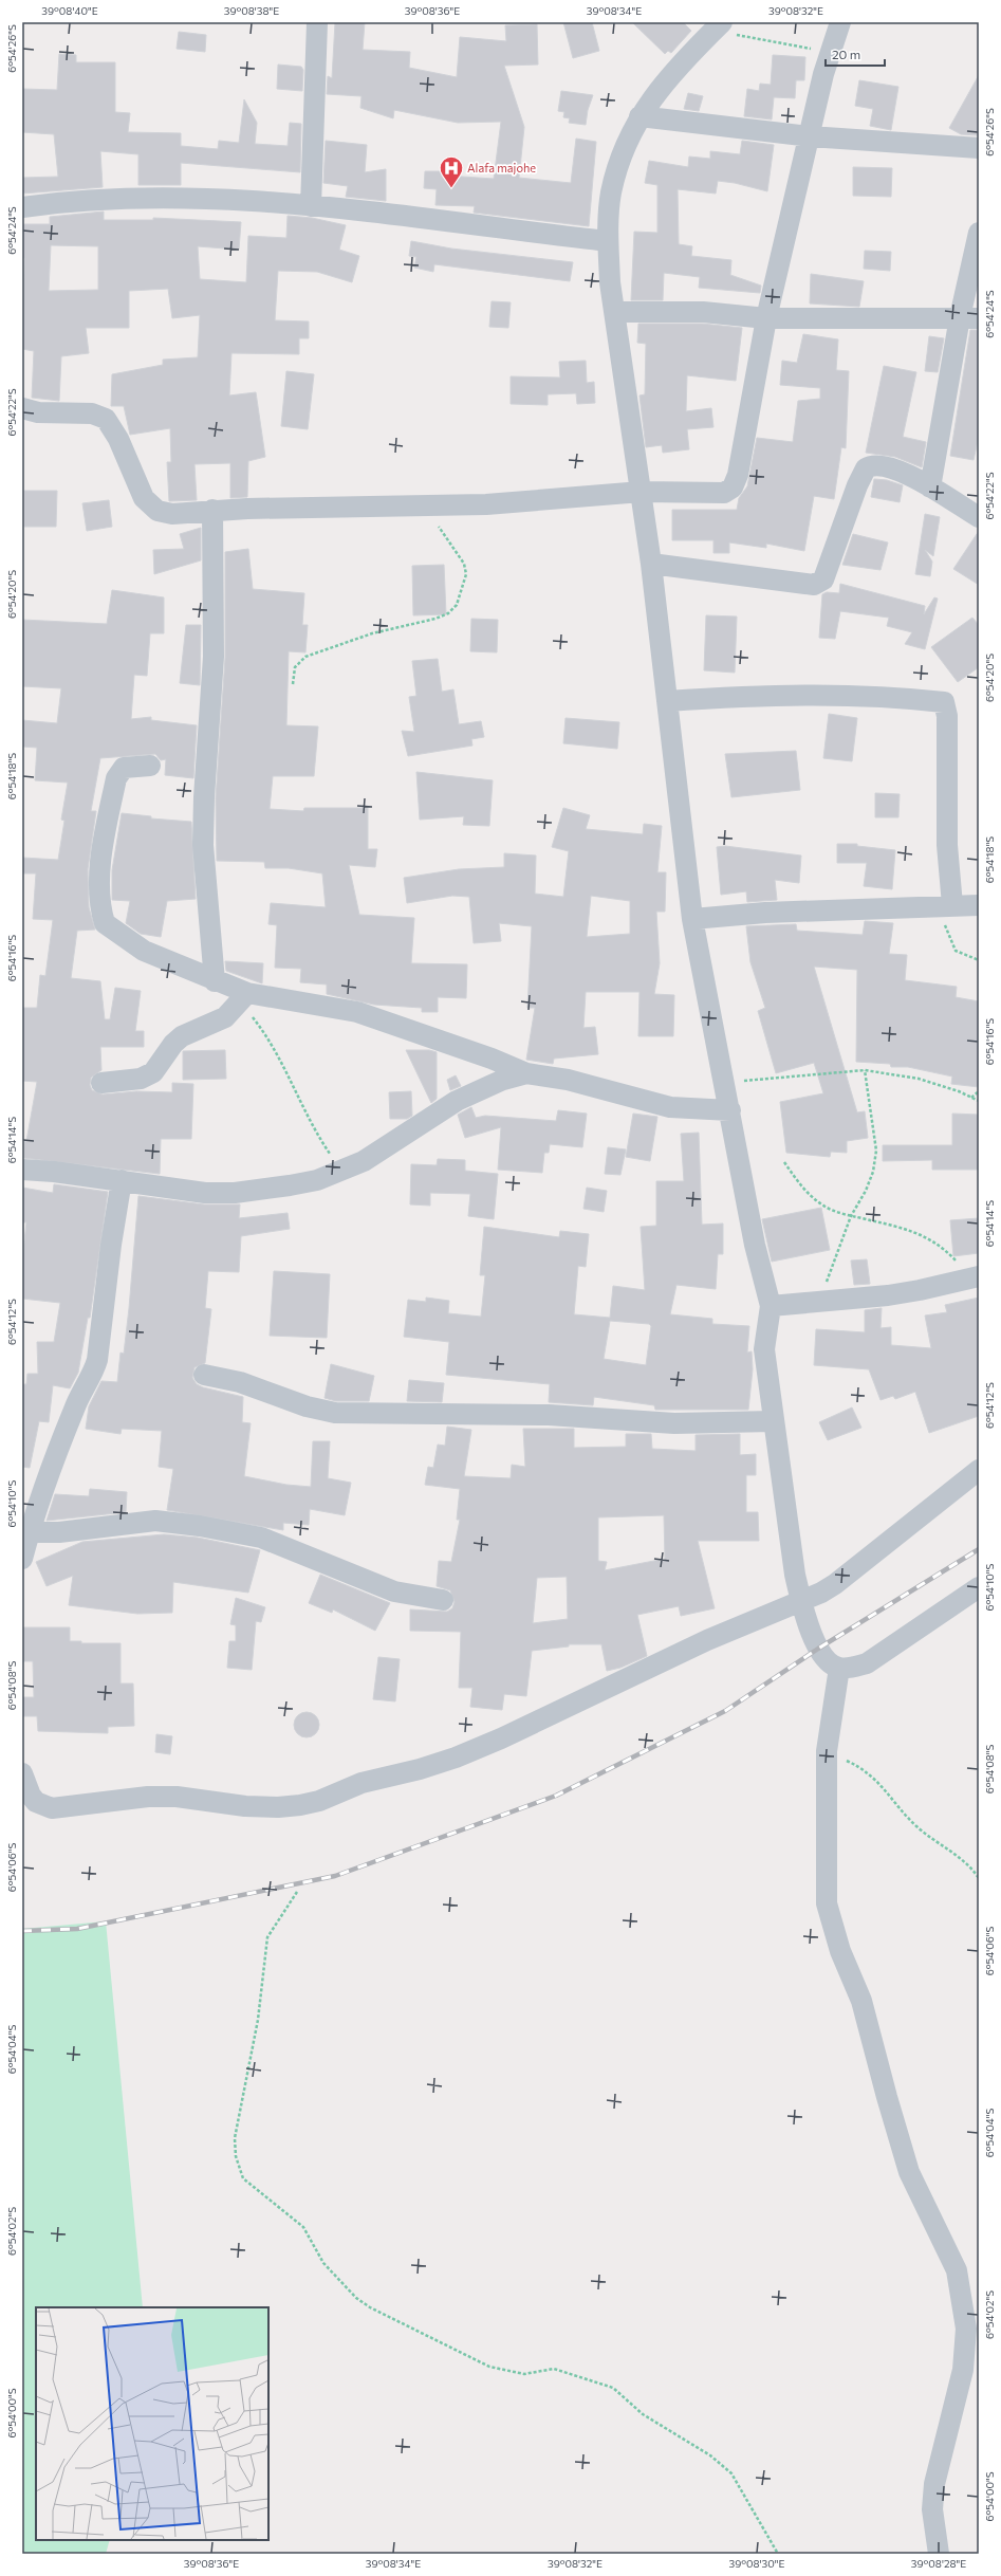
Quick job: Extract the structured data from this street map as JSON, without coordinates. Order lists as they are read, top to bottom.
{
  "places": {
    "hospital": ["Alafa majohe"]
  },
  "scale_bar": "20 m",
  "coordinates": [
    "39°08'40\"E",
    "39°08'38\"E",
    "39°08'36\"E",
    "39°08'34\"E",
    "39°08'32\"E",
    "6°54'26\"S",
    "6°54'24\"S",
    "6°54'22\"S",
    "6°54'20\"S",
    "6°54'18\"S",
    "6°54'16\"S",
    "6°54'14\"S",
    "6°54'12\"S",
    "6°54'10\"S",
    "6°54'08\"S",
    "6°54'06\"S",
    "6°54'04\"S",
    "6°54'02\"S",
    "6°54'00\"S",
    "39°08'30\"E",
    "39°08'28\"E"
  ]
}
